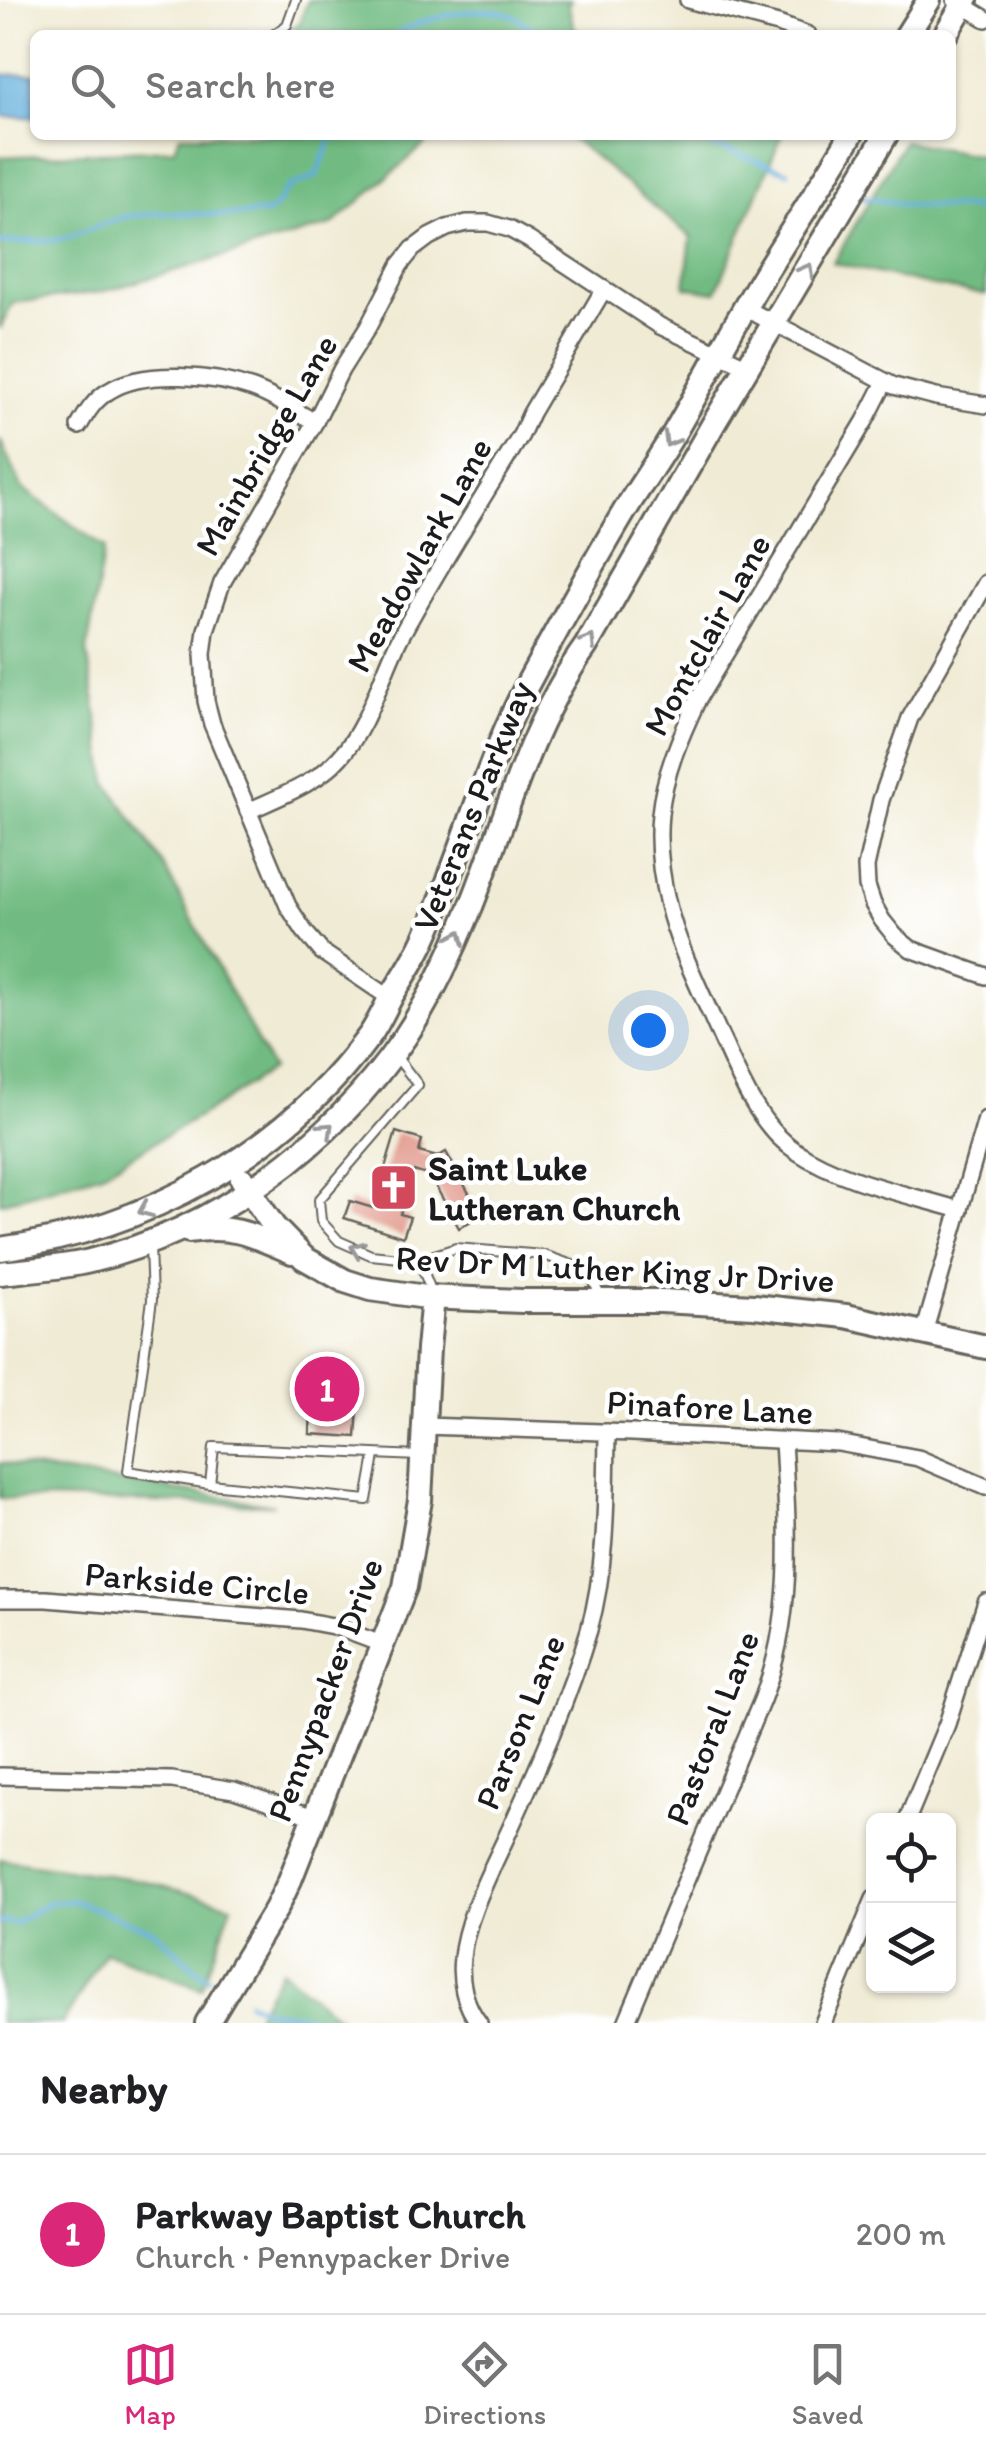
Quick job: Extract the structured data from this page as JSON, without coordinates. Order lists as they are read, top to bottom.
{
  "streets": {
    "main road": ["Veterans Parkway", "Rev Dr M Luther King Jr Drive", "Pennypacker Drive"],
    "street": [
      "Mainbridge Lane",
      "Meadowlark Lane",
      "Montclair Lane",
      "Pinafore Lane",
      "Parkside Circle",
      "Parson Lane",
      "Pastoral Lane"
    ]
  },
  "crossings": [
    ["Mainbridge Lane", "Meadowlark Lane"],
    ["Mainbridge Lane", "Veterans Parkway"],
    ["Veterans Parkway", "Rev Dr M Luther King Jr Drive"],
    ["Rev Dr M Luther King Jr Drive", "Pennypacker Drive"],
    ["Pinafore Lane", "Pennypacker Drive"],
    ["Pinafore Lane", "Parson Lane"],
    ["Pinafore Lane", "Pastoral Lane"],
    ["Parkside Circle", "Pennypacker Drive"]
  ],
  "places": {
    "church": ["Saint Luke Lutheran Church"]
  },
  "page": {
    "search": "Search here",
    "pins": "1",
    "heading": "Nearby",
    "list": [
      {
        "mark": "1",
        "name": "Parkway Baptist Church",
        "note": "Church · Pennypacker Drive",
        "value": "200 m"
      }
    ],
    "nav": ["Map", "Directions", "Saved"]
  }
}
